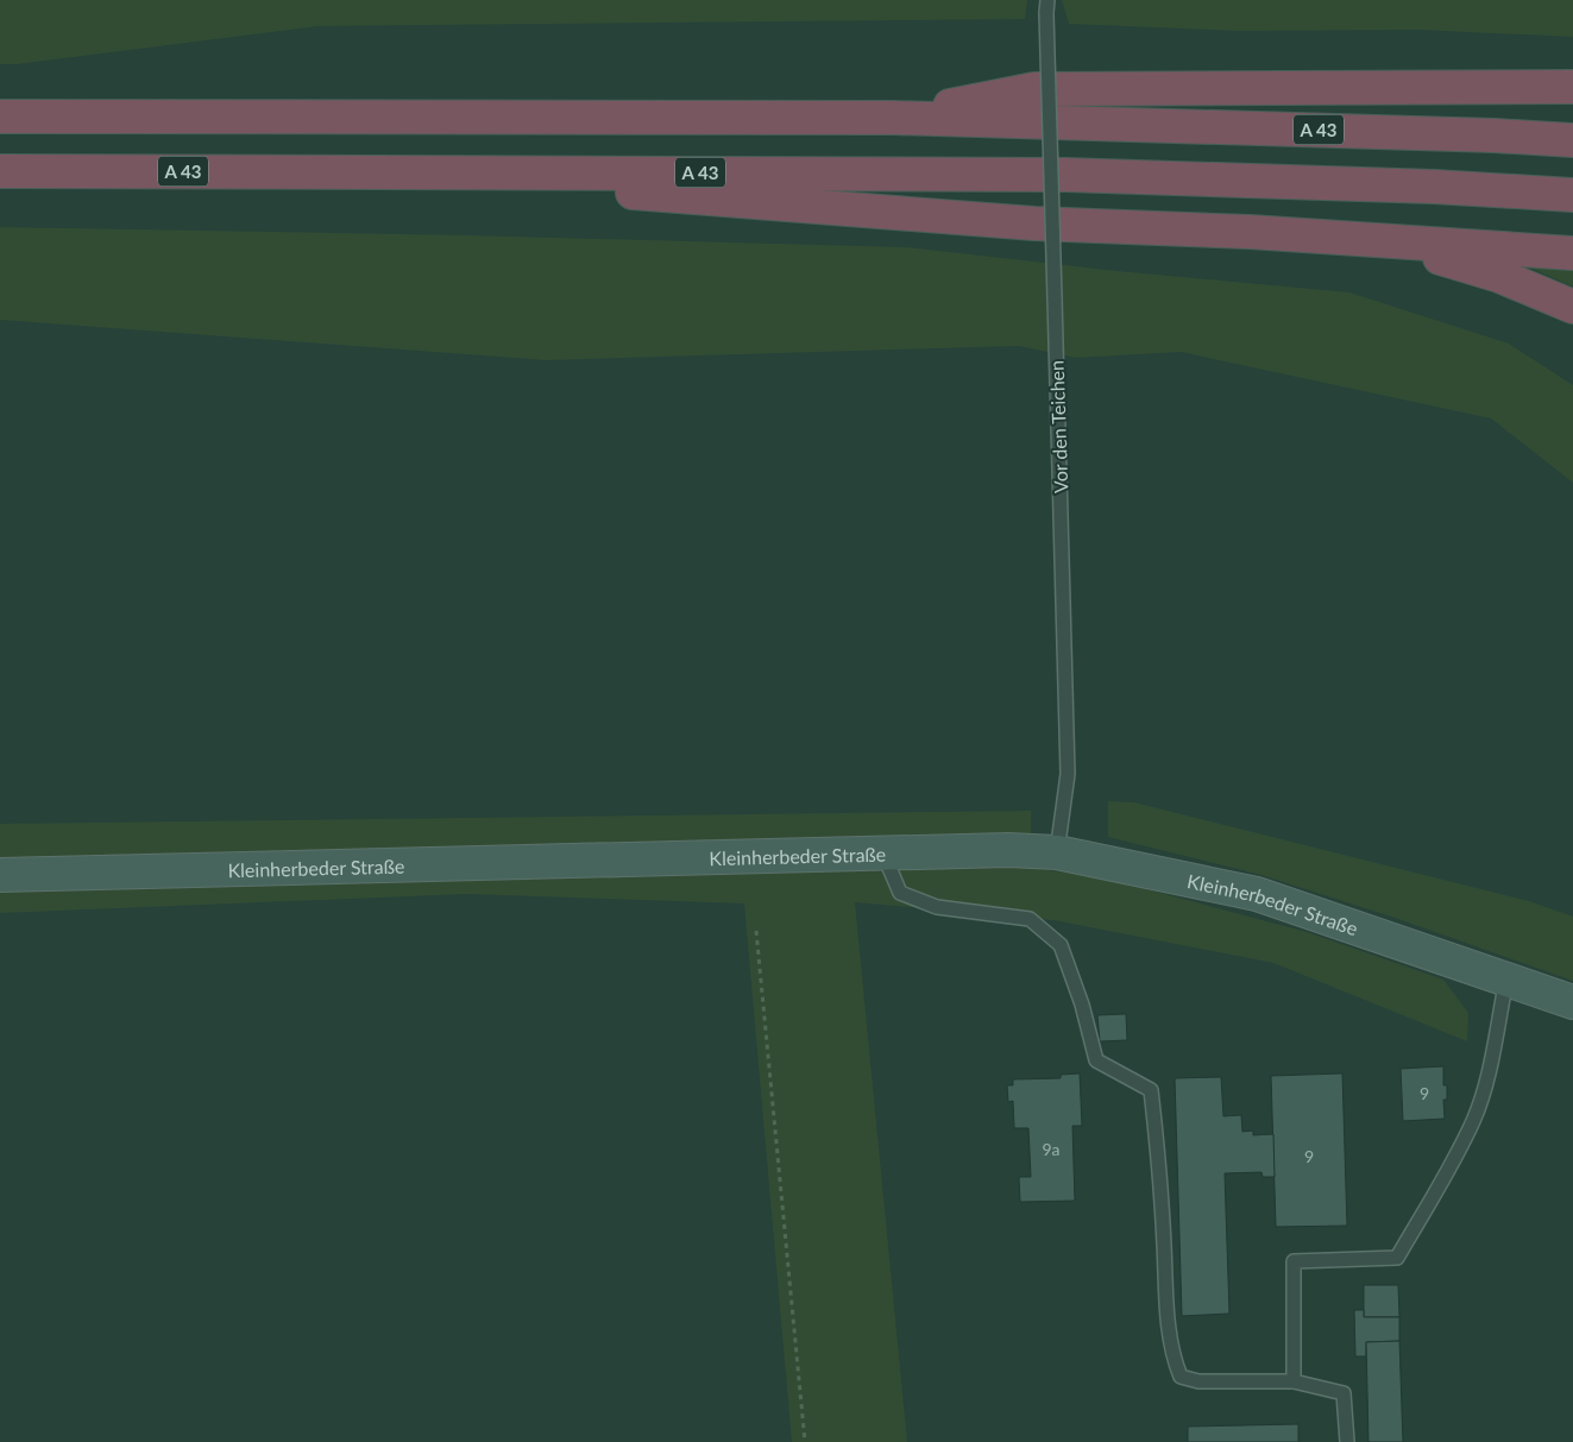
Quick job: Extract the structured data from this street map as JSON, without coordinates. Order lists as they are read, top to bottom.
{
  "streets": {
    "highway": ["A 43"],
    "street": ["Kleinherbeder Straße"],
    "lane": ["Vor den Teichen"]
  },
  "crossings": [
    ["Vor den Teichen", "Kleinherbeder Straße"]
  ],
  "house_numbers": ["9", "9a", "9"]
}
